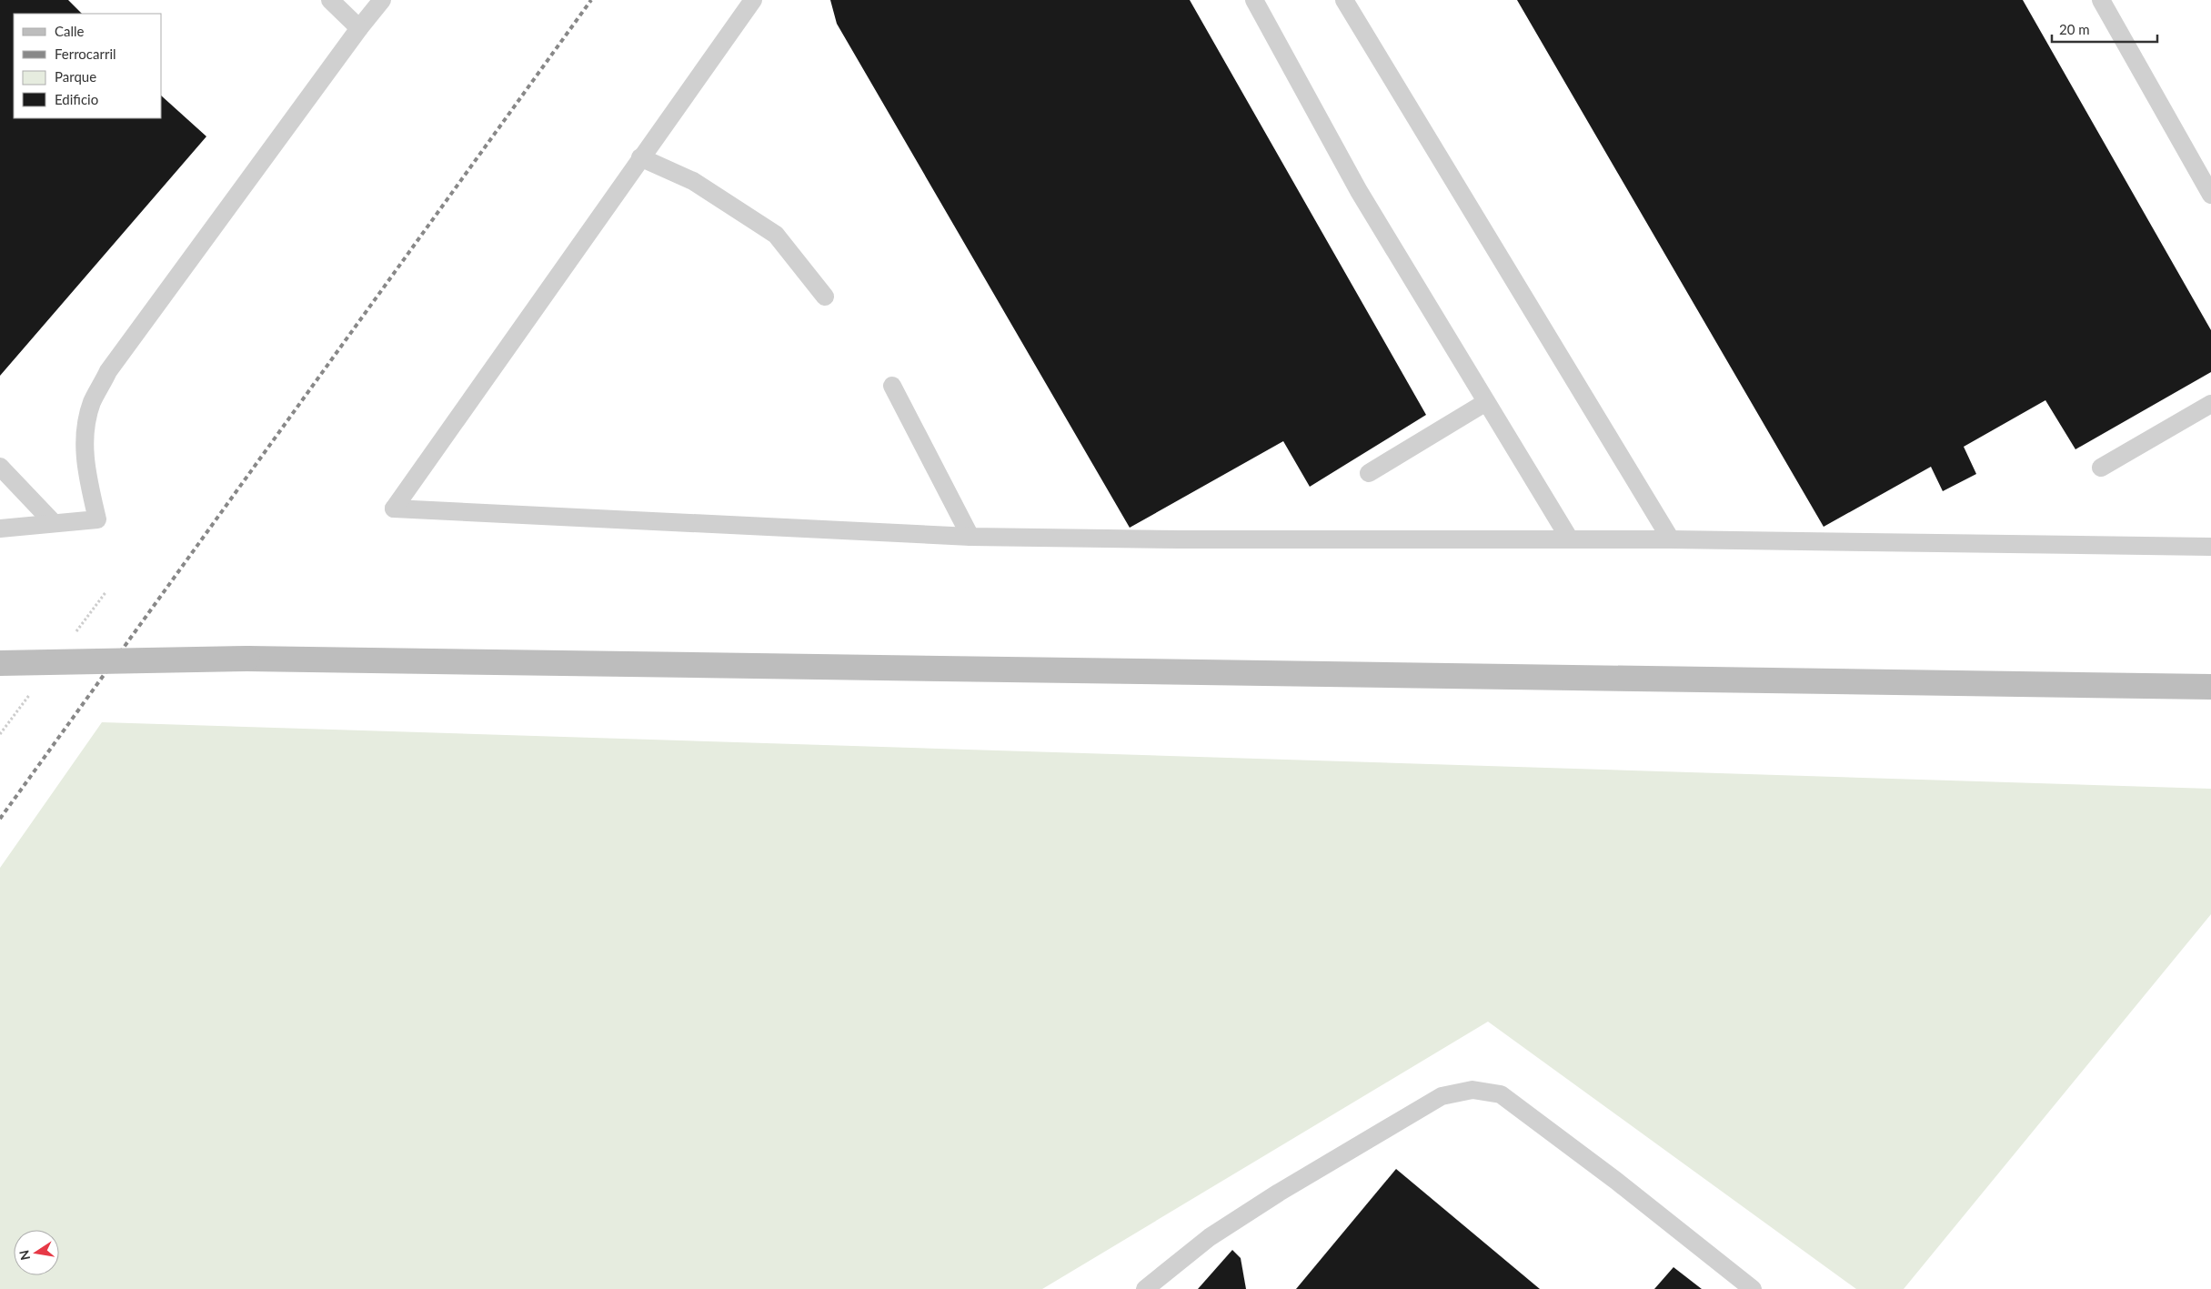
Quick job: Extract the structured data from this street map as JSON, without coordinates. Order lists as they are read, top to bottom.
{
  "legend": [
    "Calle",
    "Ferrocarril",
    "Parque",
    "Edificio"
  ],
  "scale_bar": "20 m",
  "north": "left"
}
